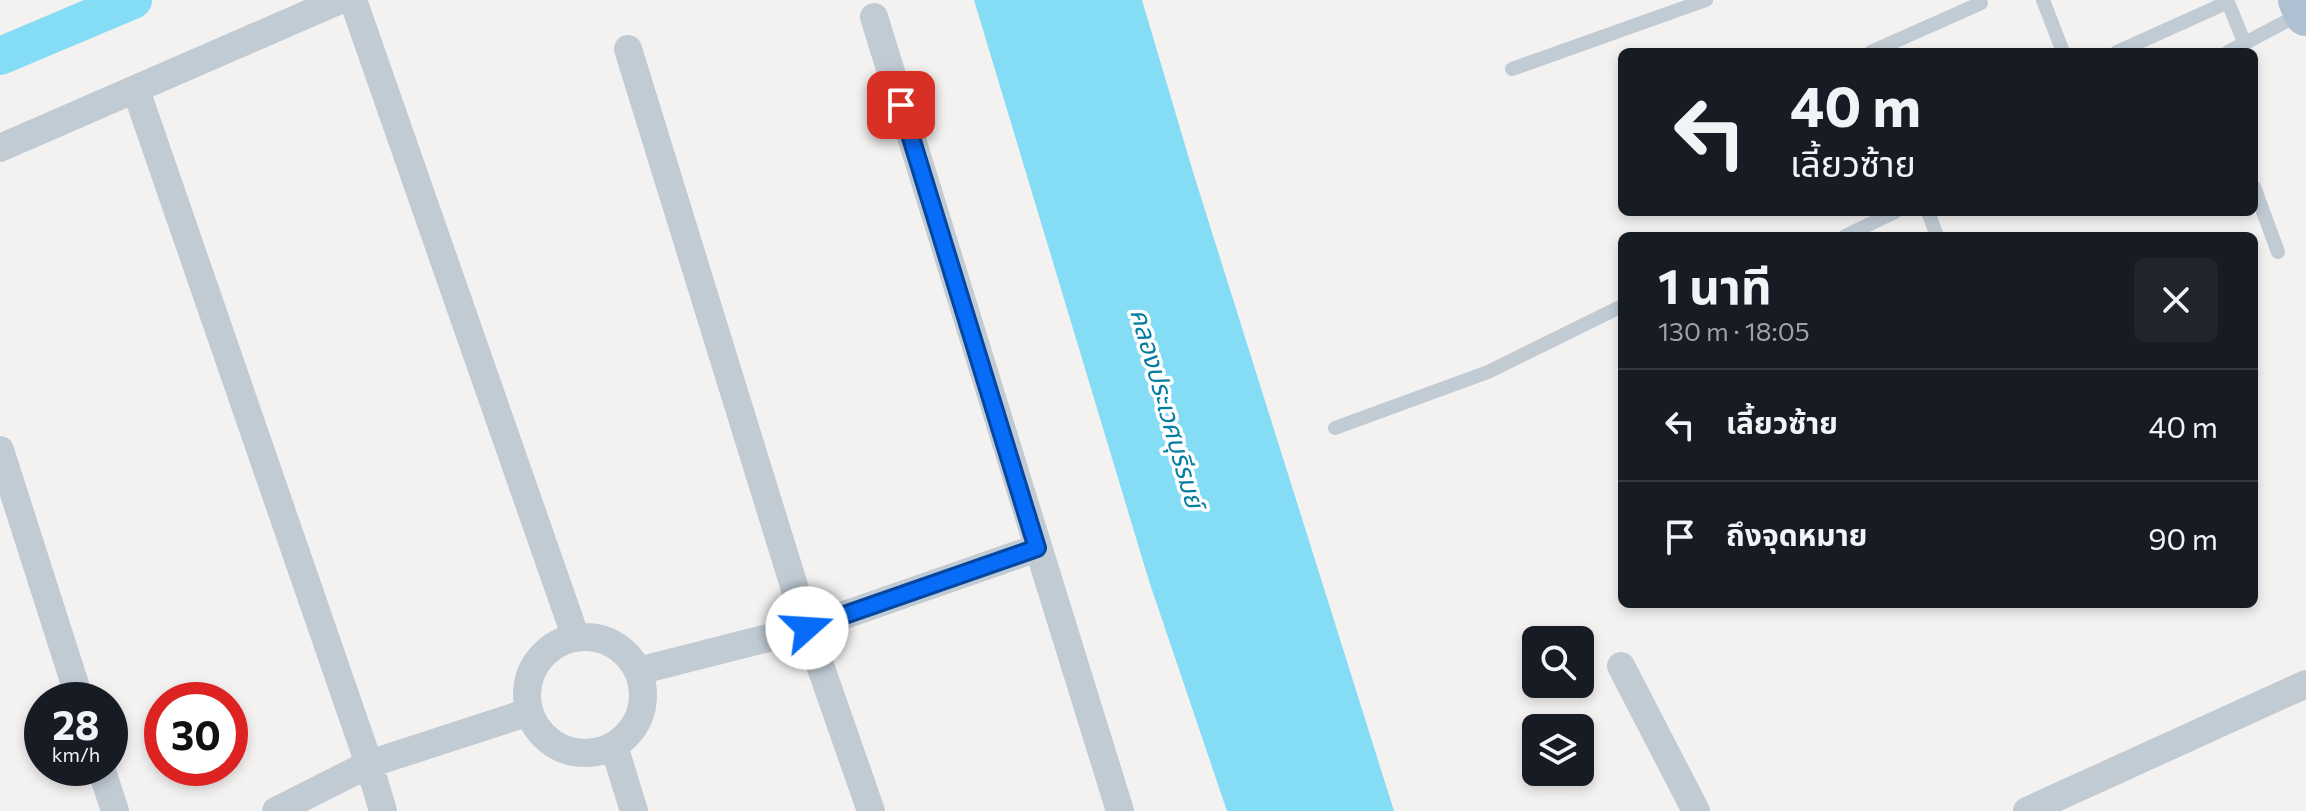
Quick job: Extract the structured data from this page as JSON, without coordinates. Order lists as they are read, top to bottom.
{
  "water": ["คลองประเวศบุรีรมย์"],
  "page": {
    "turn": ["40 m", "เลี้ยวซ้าย"],
    "heading": ["1 นาที", "130 m · 18:05"],
    "list": [
      {
        "name": "เลี้ยวซ้าย",
        "value": "40 m"
      },
      {
        "name": "ถึงจุดหมาย",
        "value": "90 m"
      }
    ],
    "speed": "28 km/h",
    "limit": "30"
  }
}
